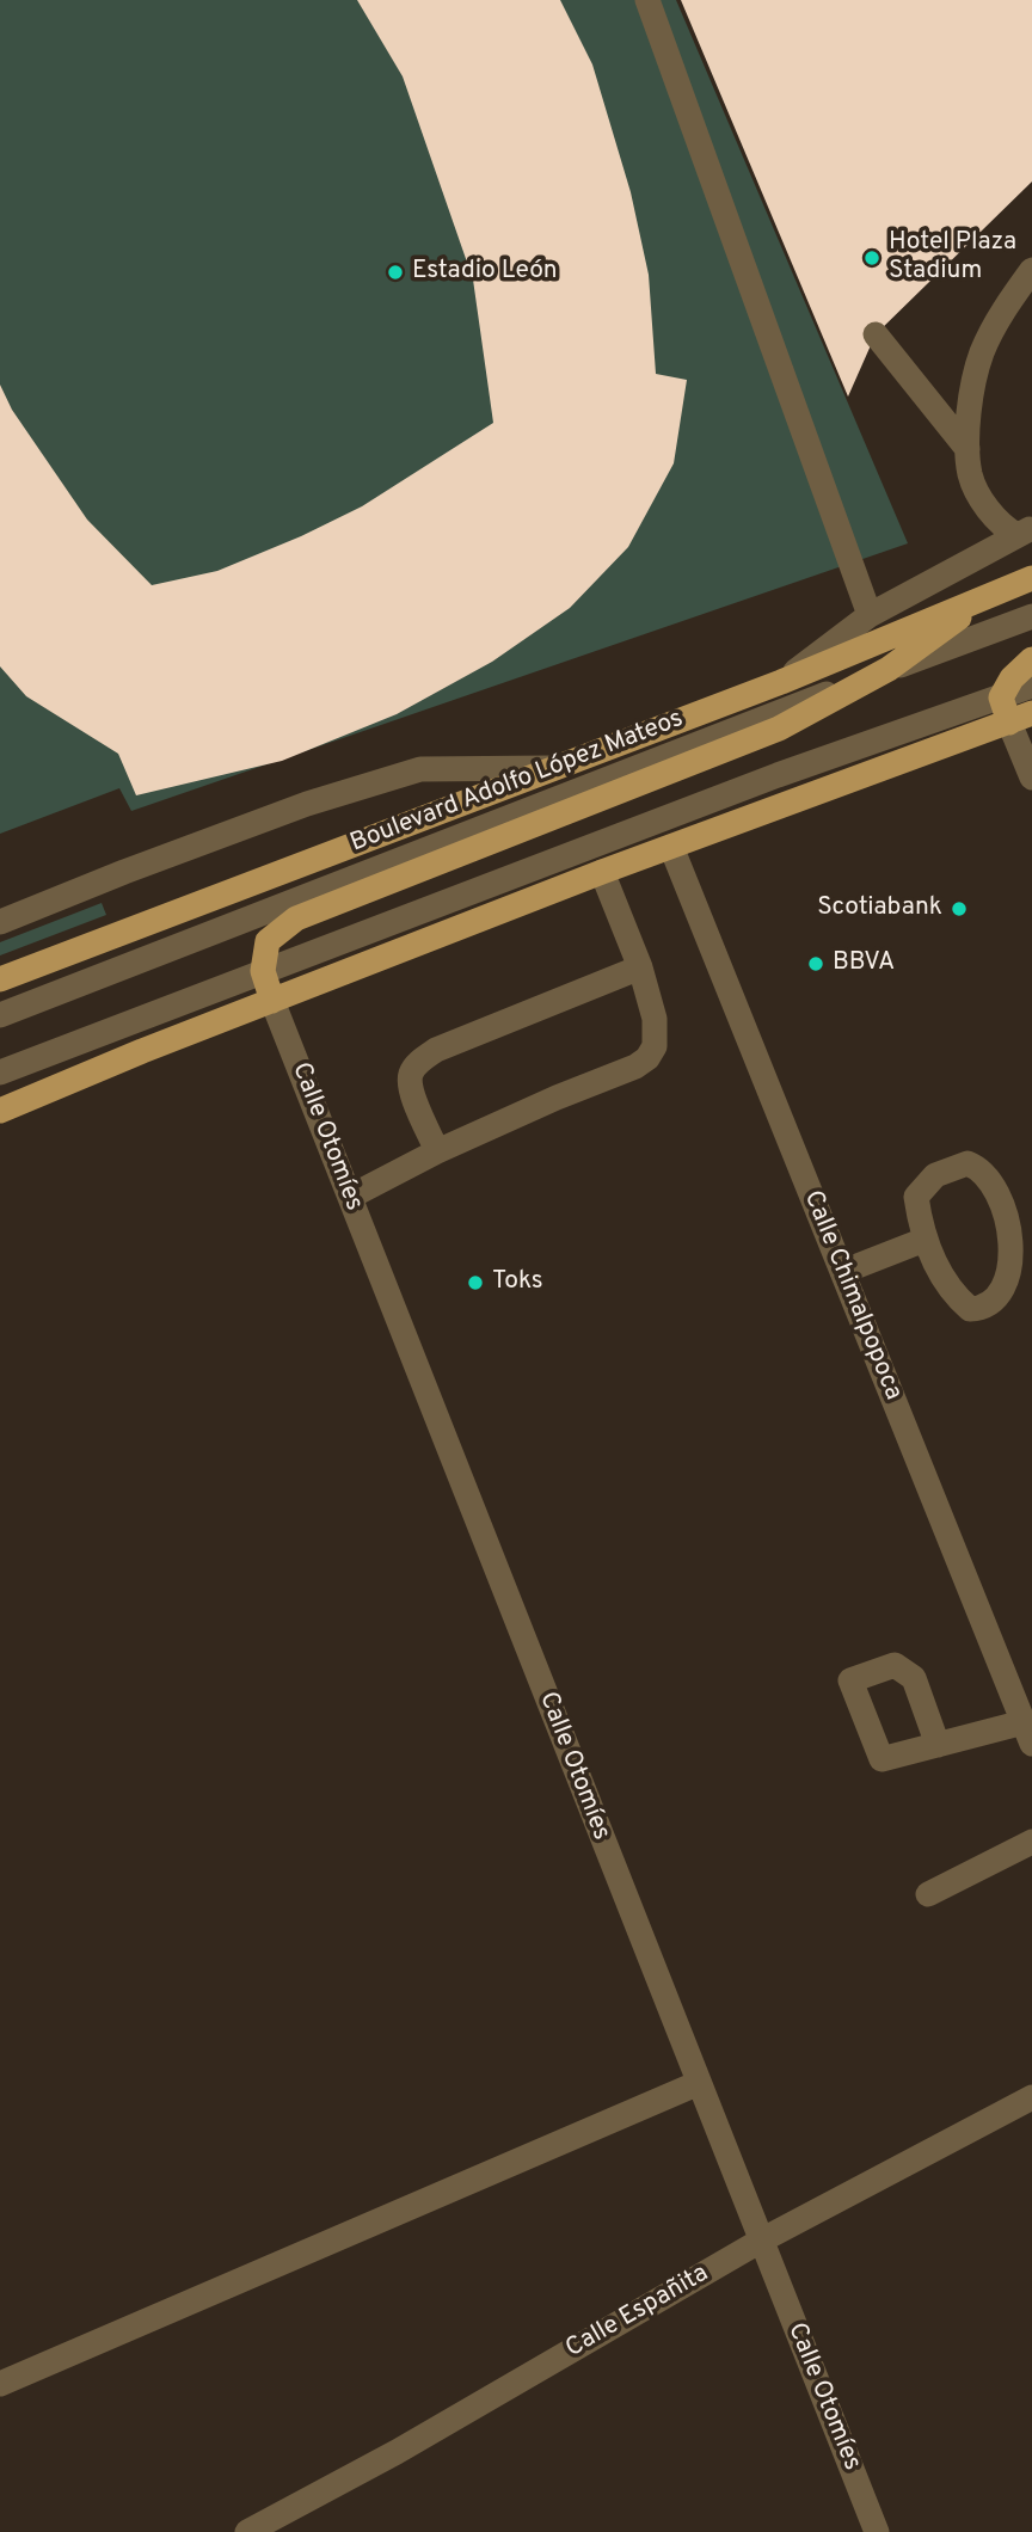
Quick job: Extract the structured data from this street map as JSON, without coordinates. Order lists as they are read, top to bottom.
{
  "streets": {
    "main road": ["Boulevard Adolfo López Mateos"],
    "street": ["Calle Otomíes", "Calle Chimalpopoca", "Calle Españita"]
  },
  "crossings": [
    ["Calle Otomíes", "Calle Españita"]
  ],
  "places": [
    "Hotel Plaza Stadium",
    "Estadio León",
    "Scotiabank",
    "BBVA",
    "Toks"
  ]
}
